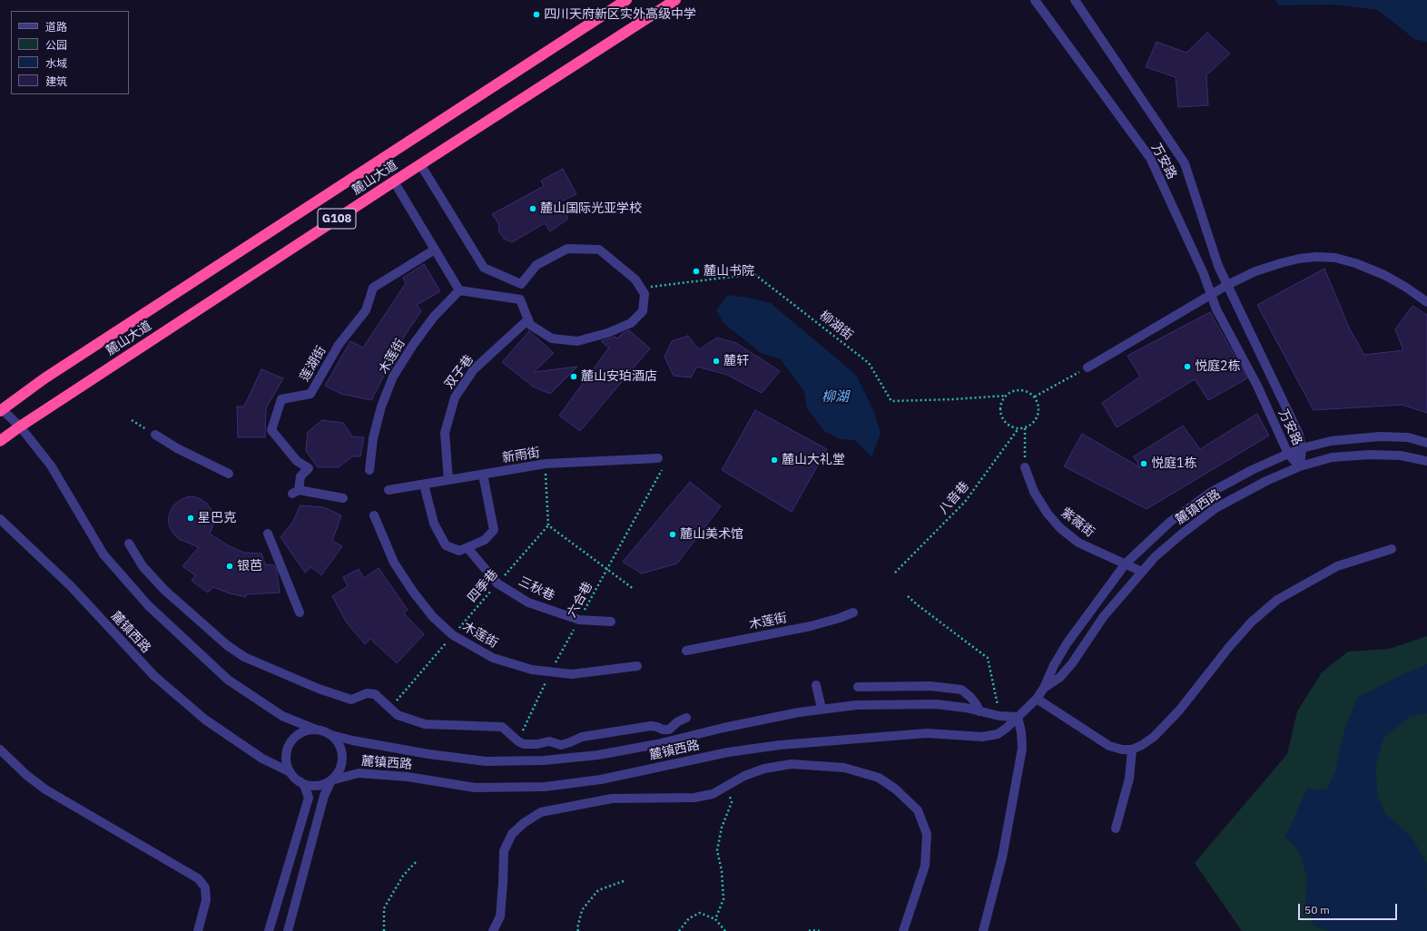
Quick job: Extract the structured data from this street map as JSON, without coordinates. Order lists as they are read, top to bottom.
{
  "streets": {
    "highway": ["麓山大道", "G108"],
    "street": [
      "万安路",
      "木莲街",
      "莲湖街",
      "双子巷",
      "新雨街",
      "麓镇西路",
      "紫薇街",
      "三秋巷"
    ],
    "path": [
      "柳湖街",
      "八音巷",
      "四季巷",
      "六合巷"
    ]
  },
  "crossings": [
    ["万安路", "麓镇西路"],
    ["柳湖街", "八音巷"],
    ["木莲街", "四季巷"],
    ["木莲街", "六合巷"],
    ["双子巷", "新雨街"],
    ["麓镇西路", "紫薇街"],
    ["四季巷", "三秋巷"],
    ["三秋巷", "六合巷"]
  ],
  "water": ["柳湖"],
  "places": [
    "四川天府新区实外高级中学",
    "麓山国际光亚学校",
    "麓山书院",
    "麓轩",
    "悦庭2栋",
    "麓山安珀酒店",
    "麓山大礼堂",
    "悦庭1栋",
    "星巴克",
    "麓山美术馆",
    "银芭"
  ],
  "legend": [
    "道路",
    "公园",
    "水域",
    "建筑"
  ],
  "scale_bar": "50 m"
}
